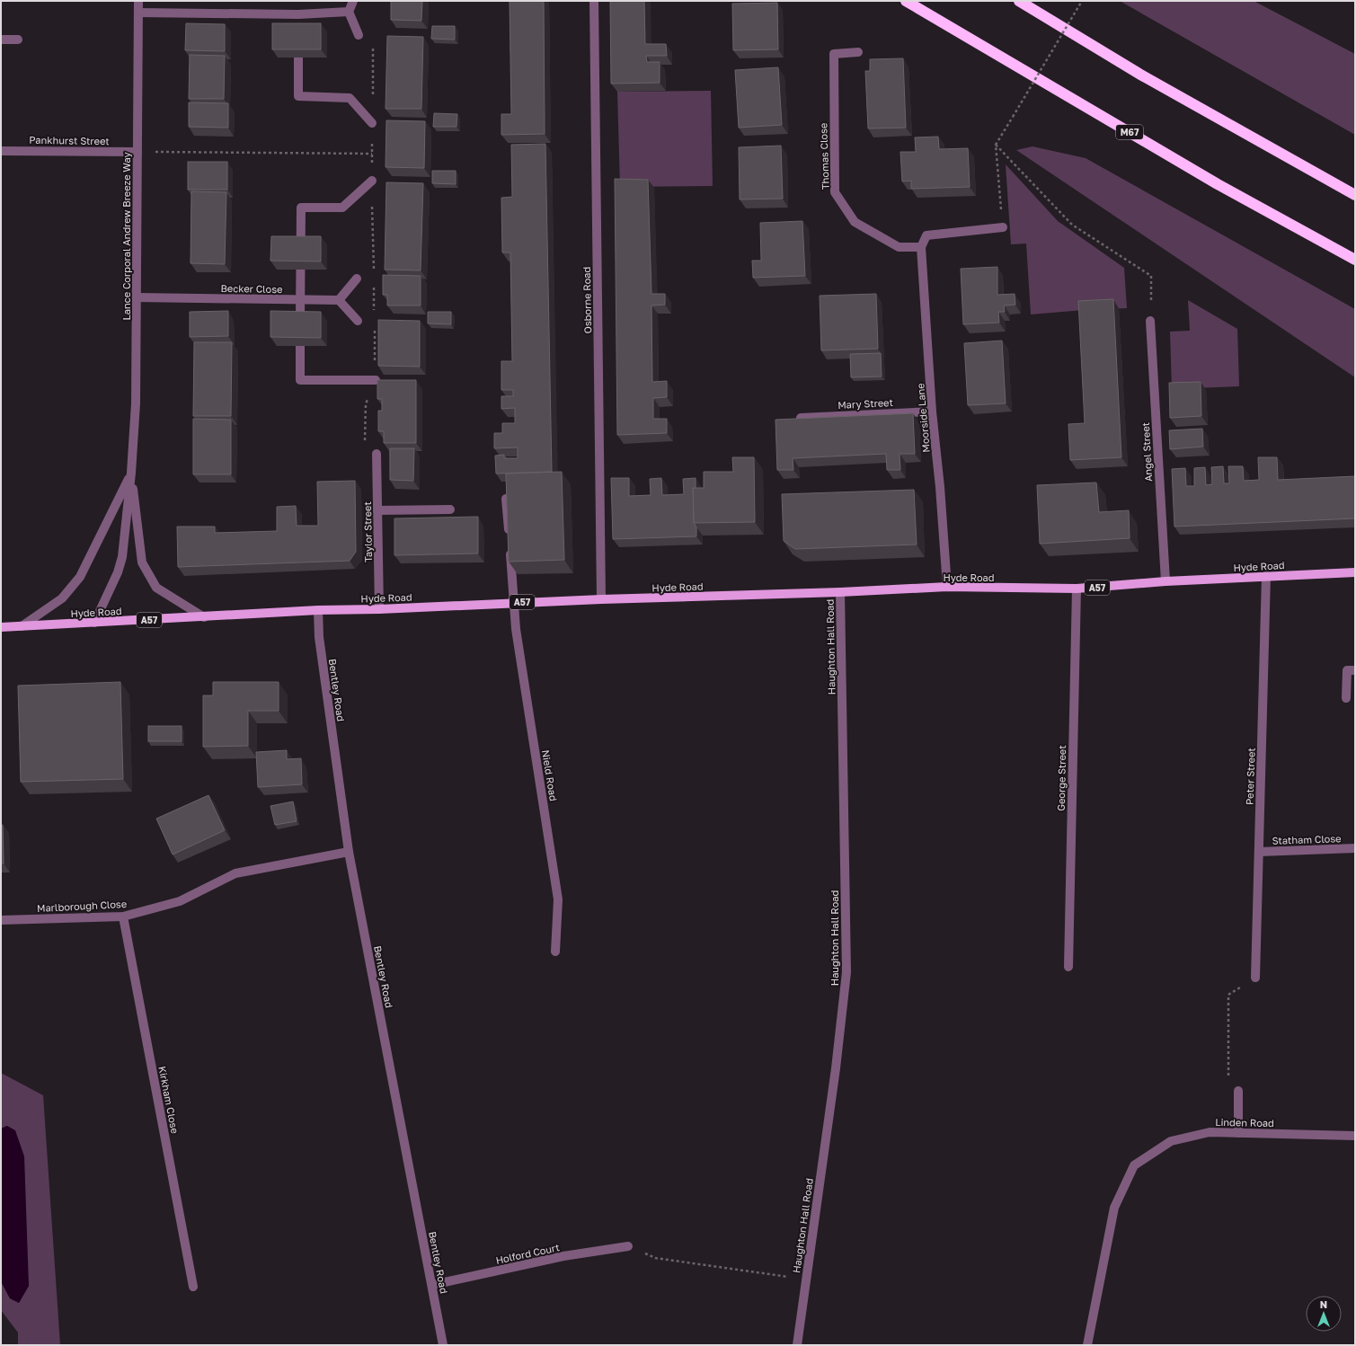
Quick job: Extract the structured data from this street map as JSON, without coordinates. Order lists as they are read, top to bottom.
{
  "streets": {
    "highway": ["M67"],
    "main road": ["Hyde Road", "A57"],
    "street": [
      "Pankhurst Street",
      "Thomas Close",
      "Lance Corporal Andrew Breeze Way",
      "Becker Close",
      "Osborne Road",
      "Mary Street",
      "Moorside Lane",
      "Angel Street",
      "Taylor Street",
      "Haughton Hall Road",
      "Bentley Road",
      "Nield Road",
      "Peter Street",
      "George Street",
      "Statham Close",
      "Marlborough Close",
      "Kirkham Close",
      "Linden Road",
      "Holford Court"
    ]
  },
  "crossings": [
    ["Pankhurst Street", "Lance Corporal Andrew Breeze Way"],
    ["Thomas Close", "Moorside Lane"],
    ["Lance Corporal Andrew Breeze Way", "Becker Close"],
    ["Lance Corporal Andrew Breeze Way", "Hyde Road"],
    ["Osborne Road", "Hyde Road"],
    ["Mary Street", "Moorside Lane"],
    ["Moorside Lane", "Hyde Road"],
    ["Angel Street", "Hyde Road"],
    ["Taylor Street", "Hyde Road"],
    ["Hyde Road", "Haughton Hall Road"],
    ["Hyde Road", "Bentley Road"],
    ["Hyde Road", "Nield Road"],
    ["Hyde Road", "Peter Street"],
    ["Hyde Road", "George Street"],
    ["Bentley Road", "Marlborough Close"],
    ["Bentley Road", "Holford Court"],
    ["Peter Street", "Statham Close"],
    ["Marlborough Close", "Kirkham Close"]
  ],
  "north": "top"
}
